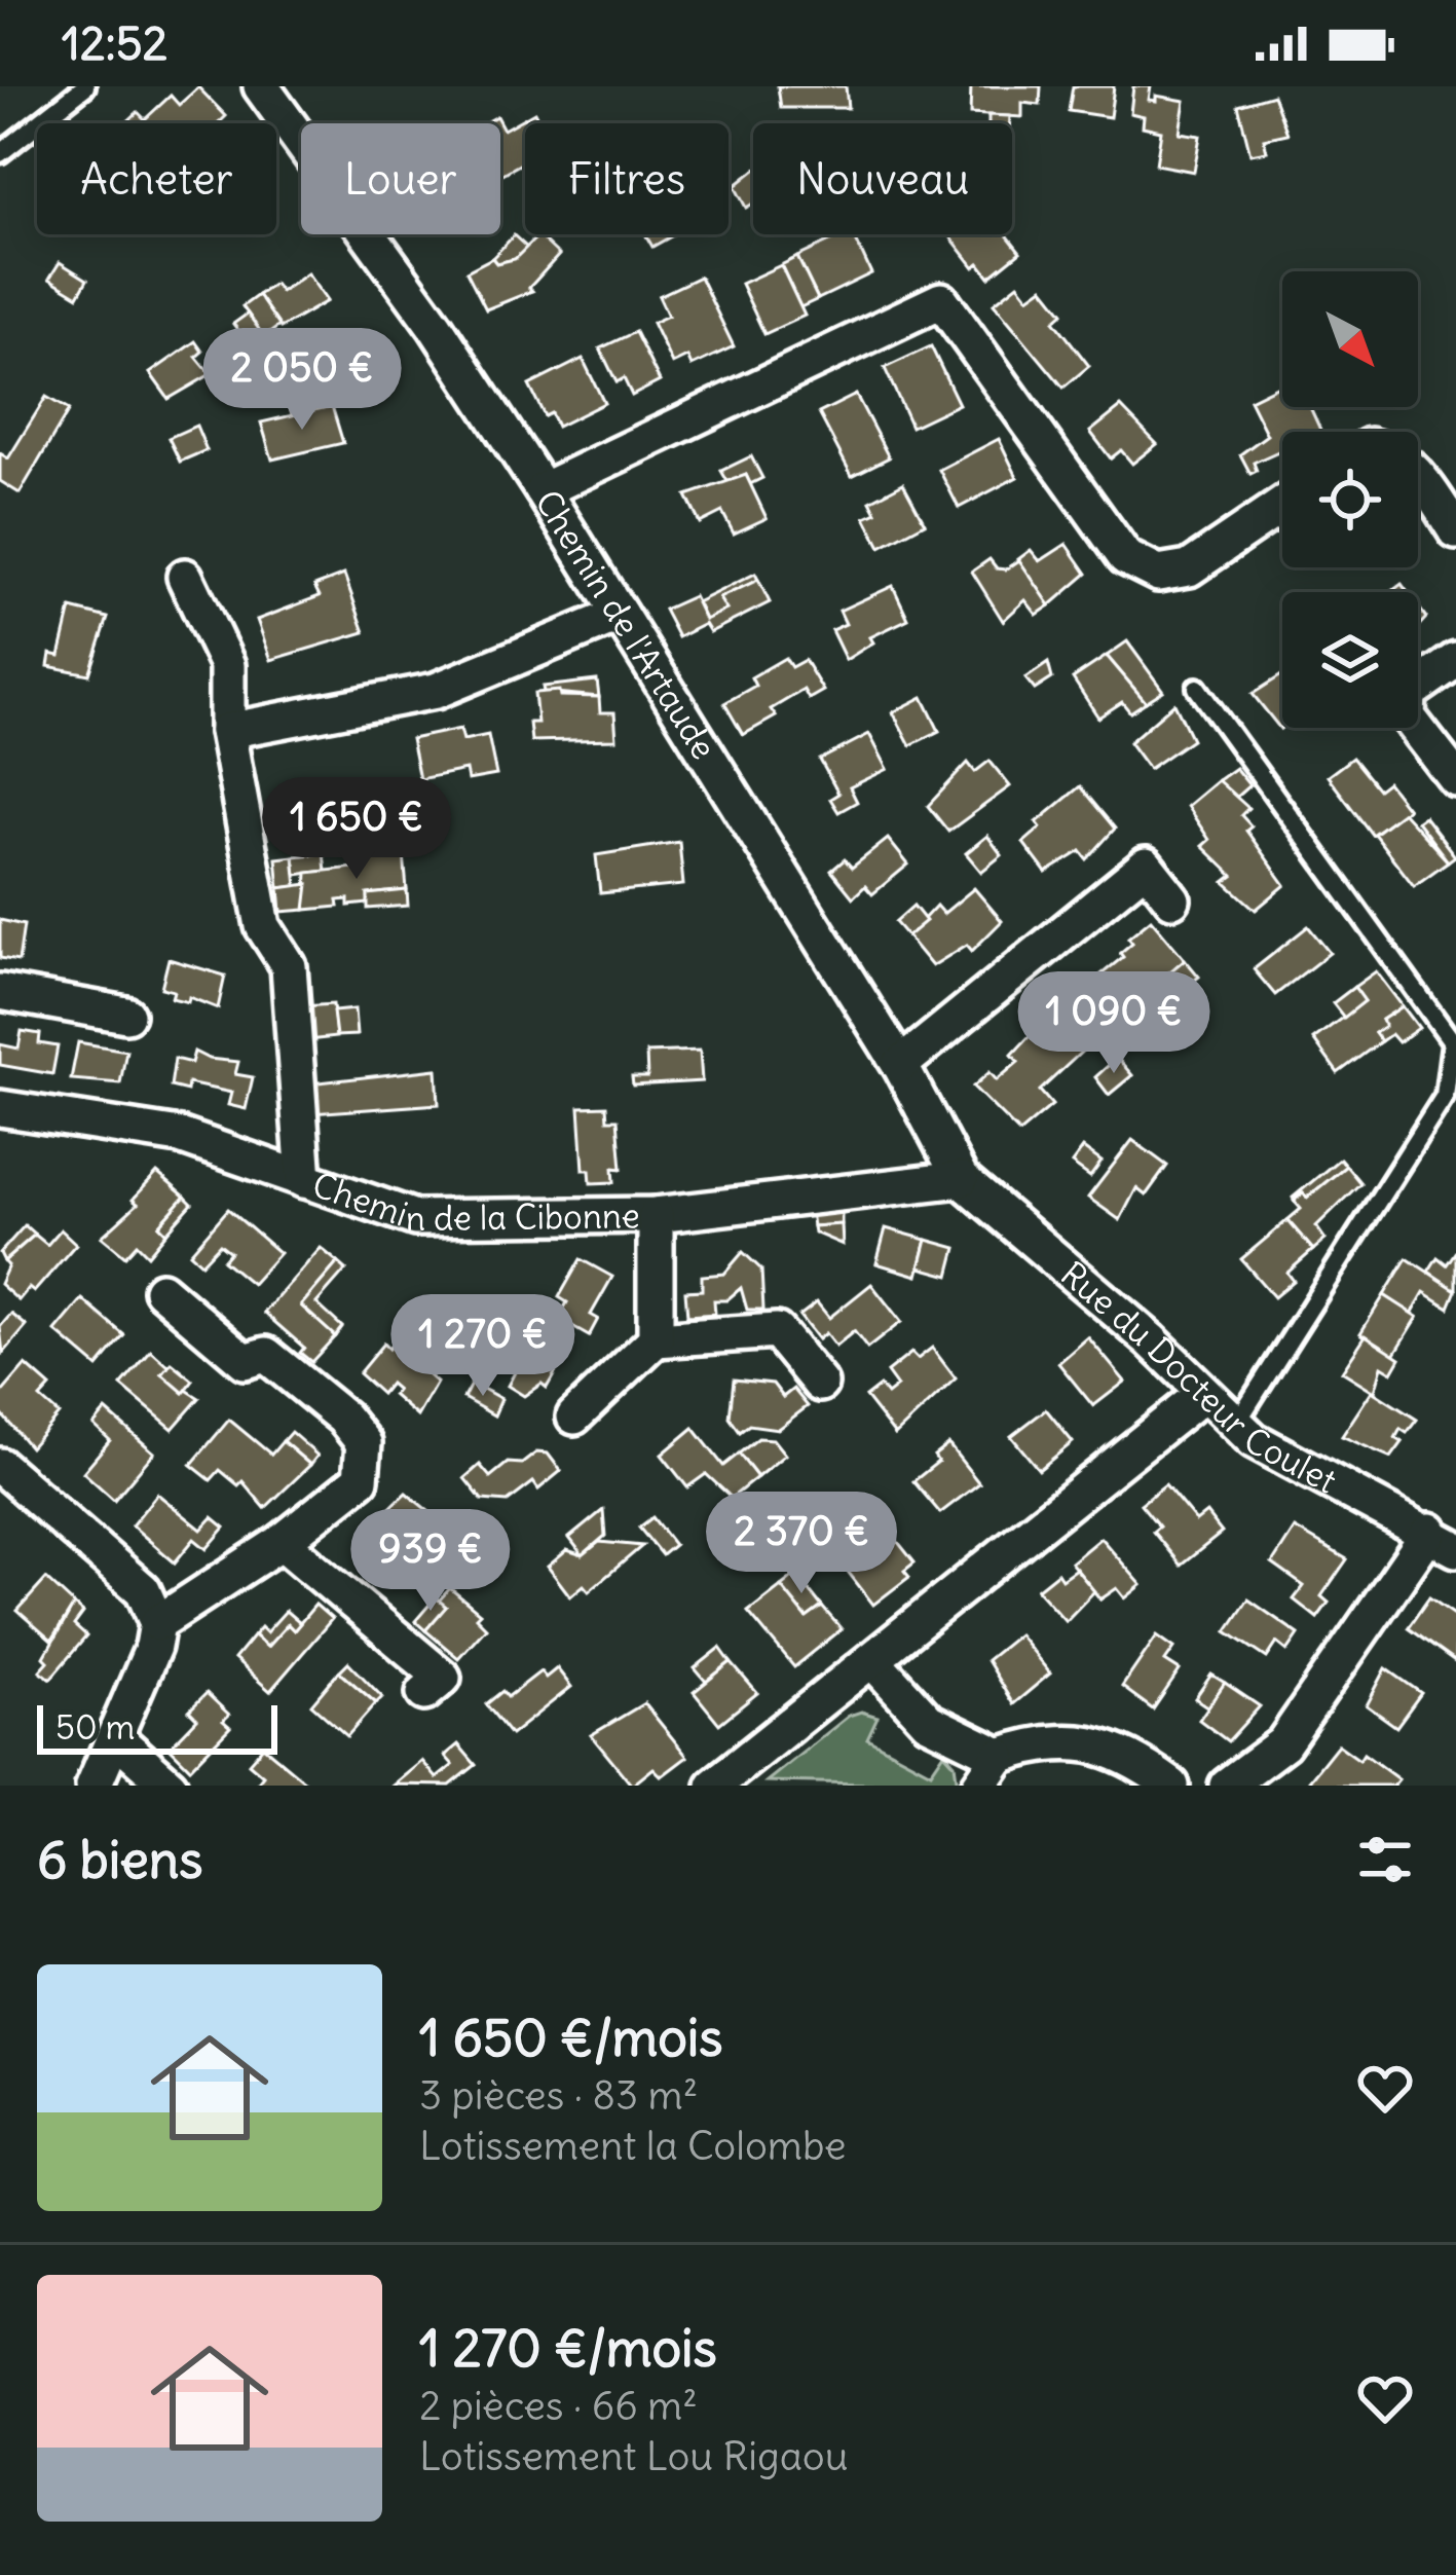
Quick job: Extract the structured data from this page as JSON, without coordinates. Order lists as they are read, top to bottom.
{
  "streets": {
    "street": ["Chemin de l'Artaude", "Chemin de la Cibonne", "Rue du Docteur Coulet"]
  },
  "crossings": [
    ["Chemin de l'Artaude", "Chemin de la Cibonne"],
    ["Chemin de l'Artaude", "Rue du Docteur Coulet"],
    ["Chemin de la Cibonne", "Rue du Docteur Coulet"]
  ],
  "scale_bar": "50 m",
  "north": "bottom right",
  "page": {
    "status": "12:52",
    "chip": [
      "Acheter",
      "Louer",
      "Filtres",
      "Nouveau"
    ],
    "price": [
      "2 050 €",
      "1 650 €",
      "1 090 €",
      "1 270 €",
      "2 370 €",
      "939 €"
    ],
    "scale": "50 m",
    "heading": "6 biens",
    "list": [
      {
        "name": "1 650 €/mois",
        "note": "3 pièces · 83 m² · Lotissement la Colombe"
      },
      {
        "name": "1 270 €/mois",
        "note": "2 pièces · 66 m² · Lotissement Lou Rigaou"
      }
    ]
  }
}
